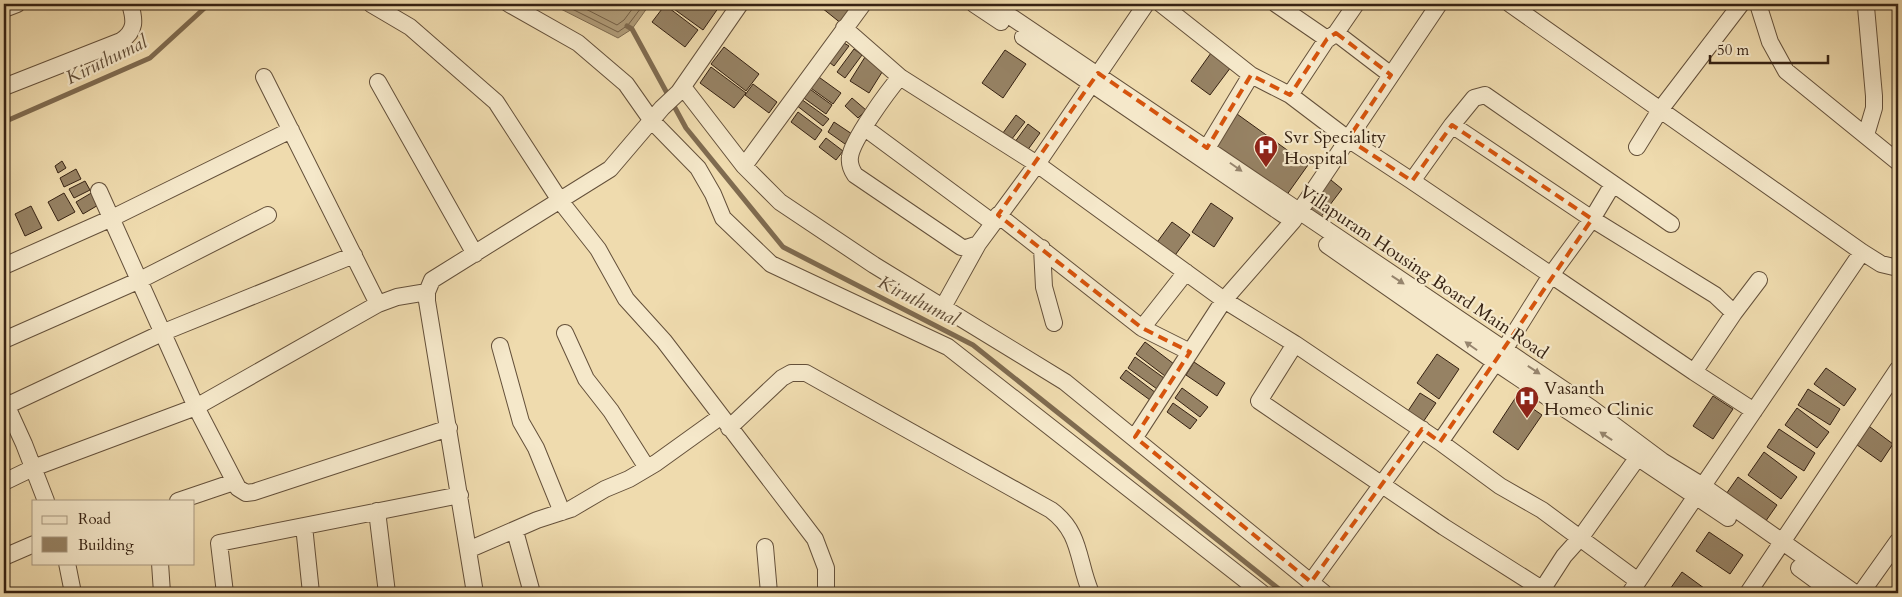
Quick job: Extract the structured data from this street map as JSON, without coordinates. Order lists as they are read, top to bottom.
{
  "streets": {
    "street": ["Villapuram Housing Board Main Road"]
  },
  "water": ["Kiruthumal"],
  "places": {
    "hospital": ["Svr Speciality Hospital", "Vasanth Homeo Clinic"]
  },
  "legend": ["Road", "Building"],
  "scale_bar": "50 m"
}
